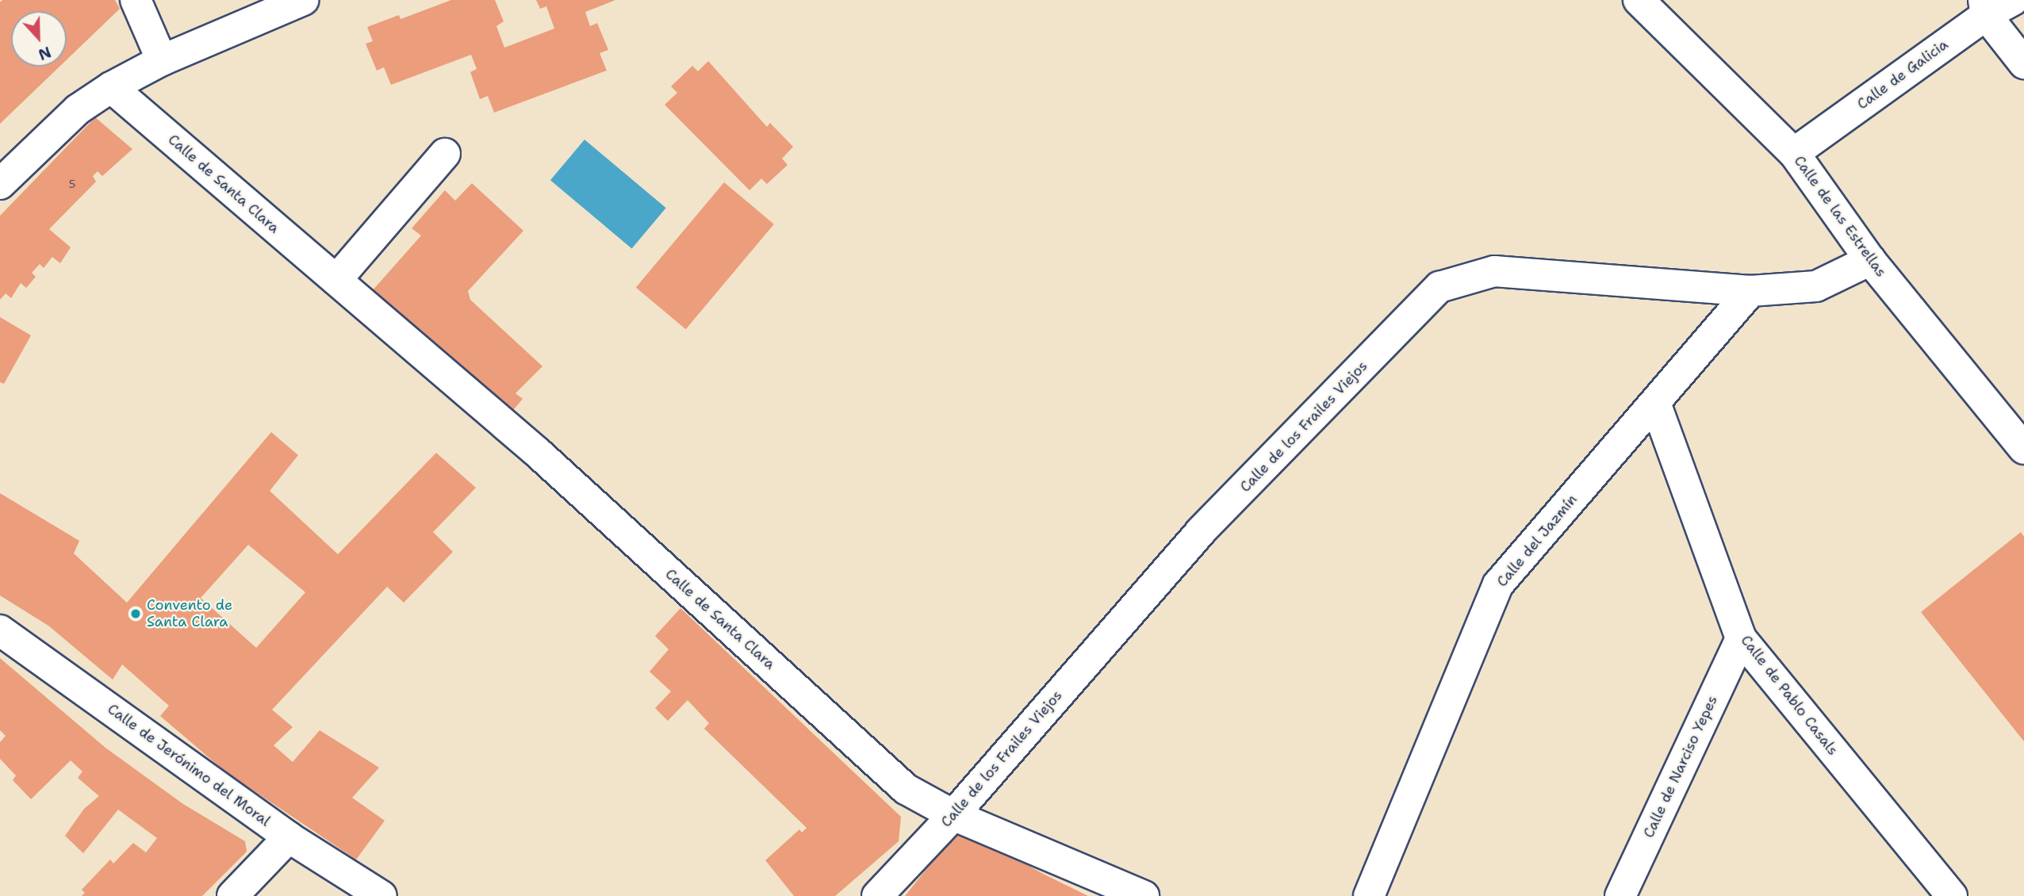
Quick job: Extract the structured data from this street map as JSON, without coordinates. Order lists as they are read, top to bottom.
{
  "streets": {
    "street": [
      "Calle de Galicia",
      "Calle de Santa Clara",
      "Calle de las Estrellas",
      "Calle de los Frailes Viejos",
      "Calle del Jazmín",
      "Calle de Pablo Casals",
      "Calle de Jerónimo del Moral",
      "Calle de Narciso Yepes"
    ]
  },
  "crossings": [
    ["Calle de Galicia", "Calle de las Estrellas"],
    ["Calle de Santa Clara", "Calle de los Frailes Viejos"],
    ["Calle de las Estrellas", "Calle de los Frailes Viejos"],
    ["Calle de los Frailes Viejos", "Calle del Jazmín"],
    ["Calle del Jazmín", "Calle de Pablo Casals"],
    ["Calle de Pablo Casals", "Calle de Narciso Yepes"]
  ],
  "places": ["Convento de Santa Clara"],
  "house_numbers": ["5"],
  "north": "bottom"
}
